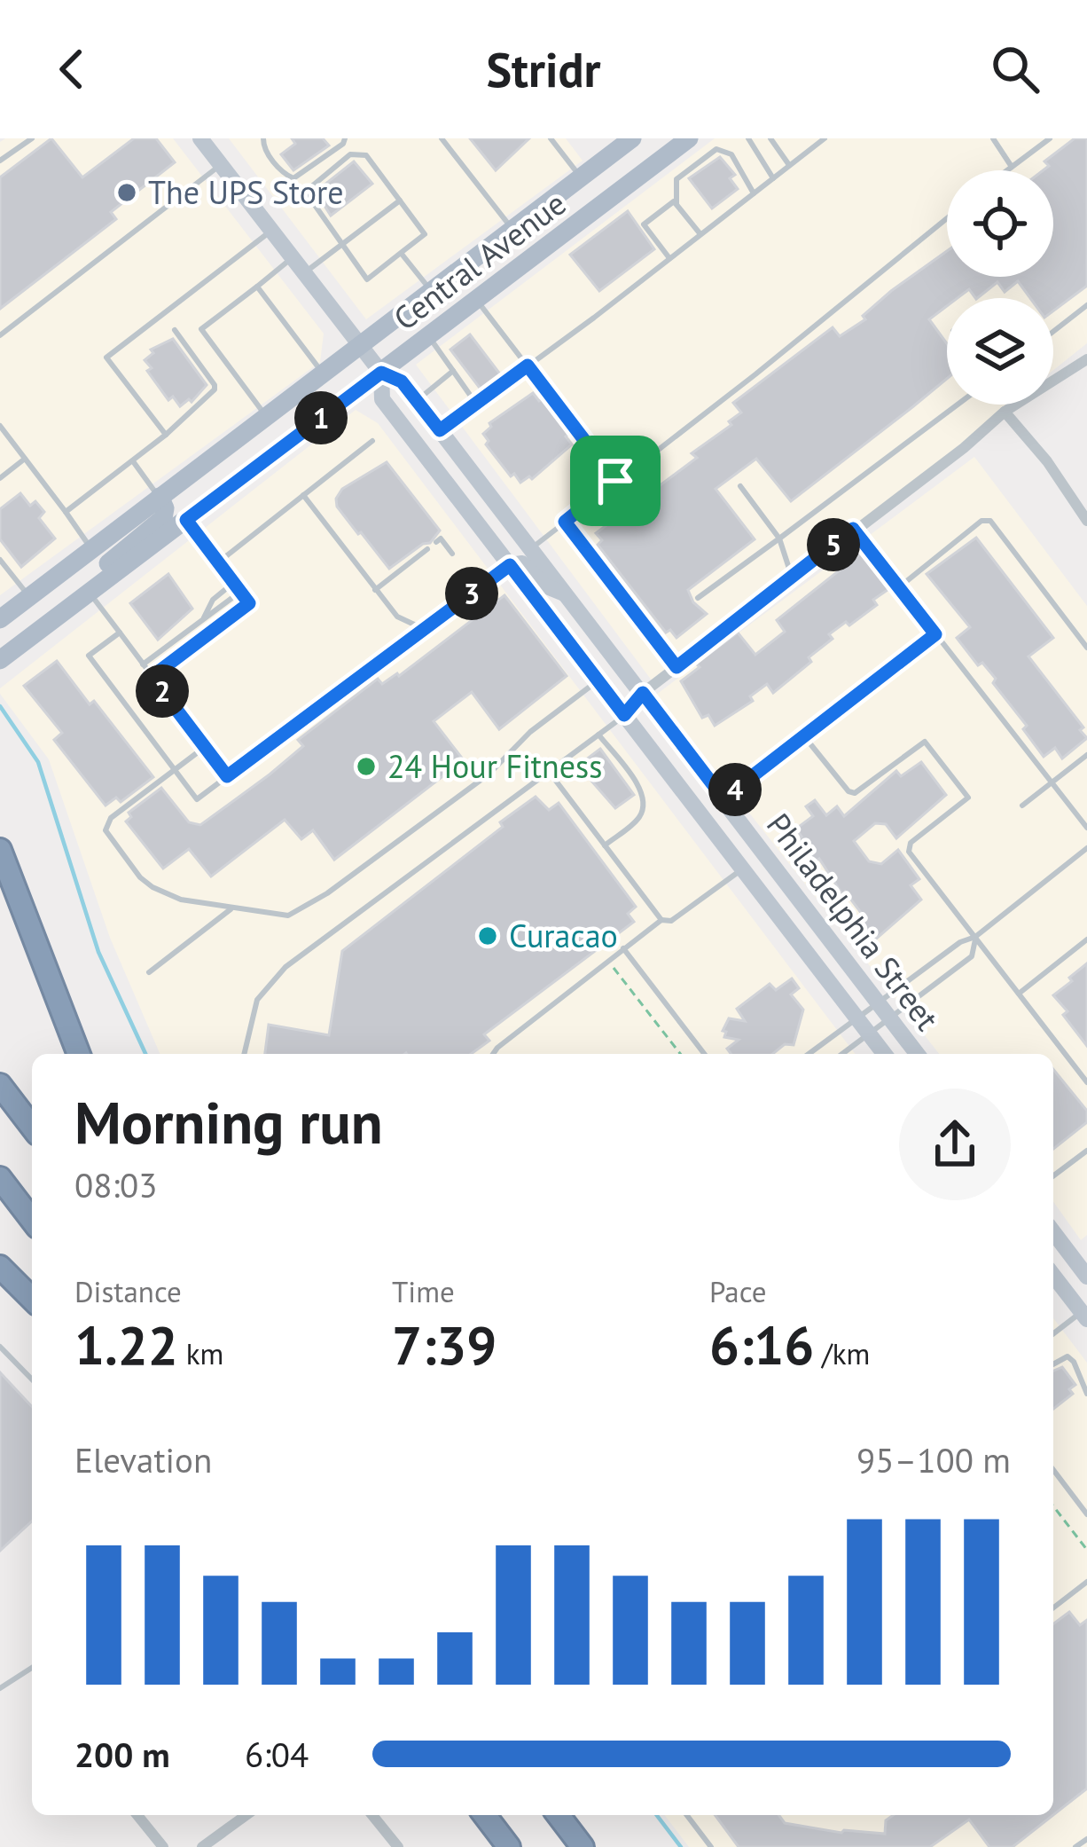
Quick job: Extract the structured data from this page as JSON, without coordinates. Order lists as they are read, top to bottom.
{
  "streets": {
    "main road": ["Central Avenue", "Philadelphia Street"]
  },
  "crossings": [
    ["Central Avenue", "Philadelphia Street"]
  ],
  "places": ["The UPS Store", "24 Hour Fitness", "Curacao"],
  "page": {
    "header": "Stridr",
    "pins": [
      "1",
      "5",
      "3",
      "2",
      "4"
    ],
    "heading": ["Morning run", "08:03"],
    "stats": [
      ["Distance", "1.22 km"],
      ["Time", "7:39"],
      ["Pace", "6:16 /km"]
    ],
    "chart": ["Elevation", "95–100 m"],
    "list": [
      {
        "name": "200 m",
        "note": "6:04"
      }
    ]
  }
}
